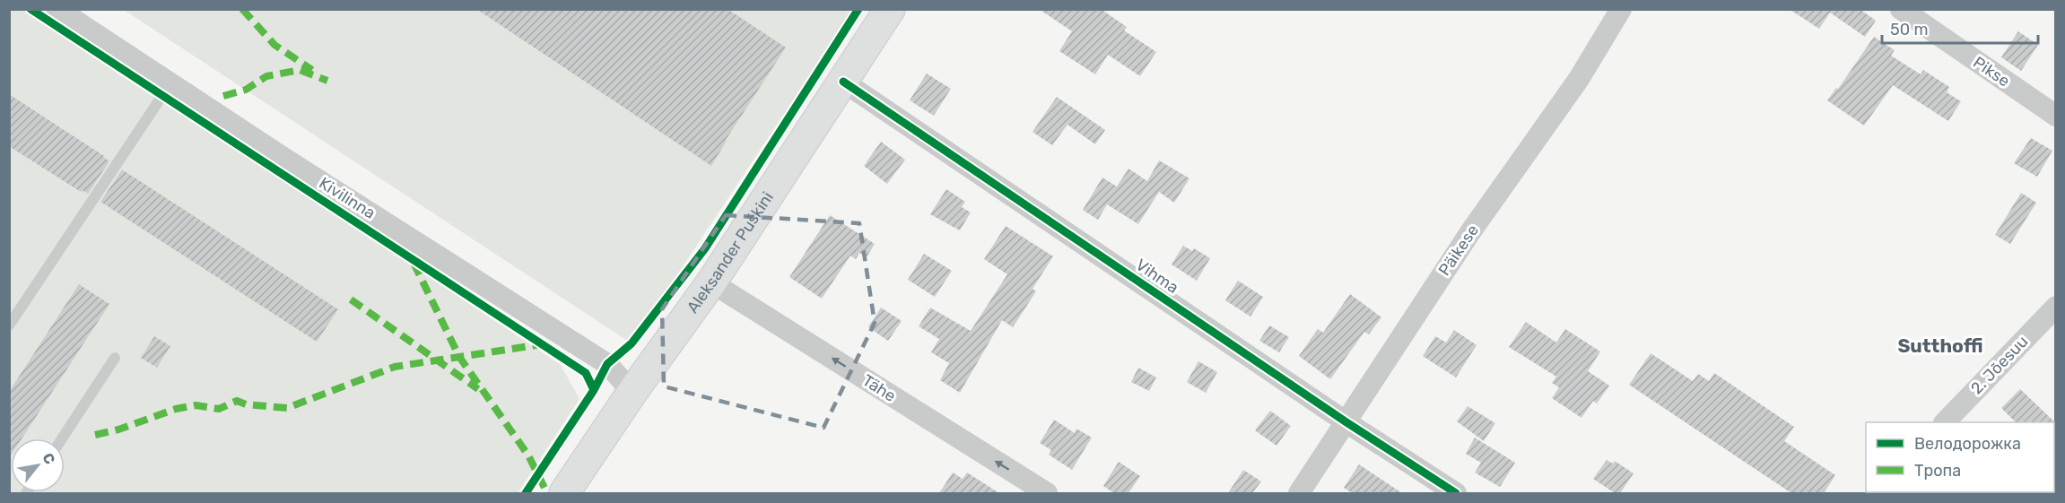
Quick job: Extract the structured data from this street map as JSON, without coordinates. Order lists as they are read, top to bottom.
{
  "streets": {
    "main road": ["Aleksander Puškini"],
    "street": [
      "Pikse",
      "Kivilinna",
      "Päikese",
      "Vihma",
      "2. Jõesuu",
      "Tähe"
    ]
  },
  "crossings": [
    ["Kivilinna", "Aleksander Puškini"],
    ["Päikese", "Vihma"],
    ["Aleksander Puškini", "Vihma"],
    ["Aleksander Puškini", "Tähe"]
  ],
  "one_way": ["Tähe"],
  "districts": ["Sutthoffi"],
  "legend": ["Велодорожка", "Тропа"],
  "scale_bar": "50 m",
  "north": "top right"
}
